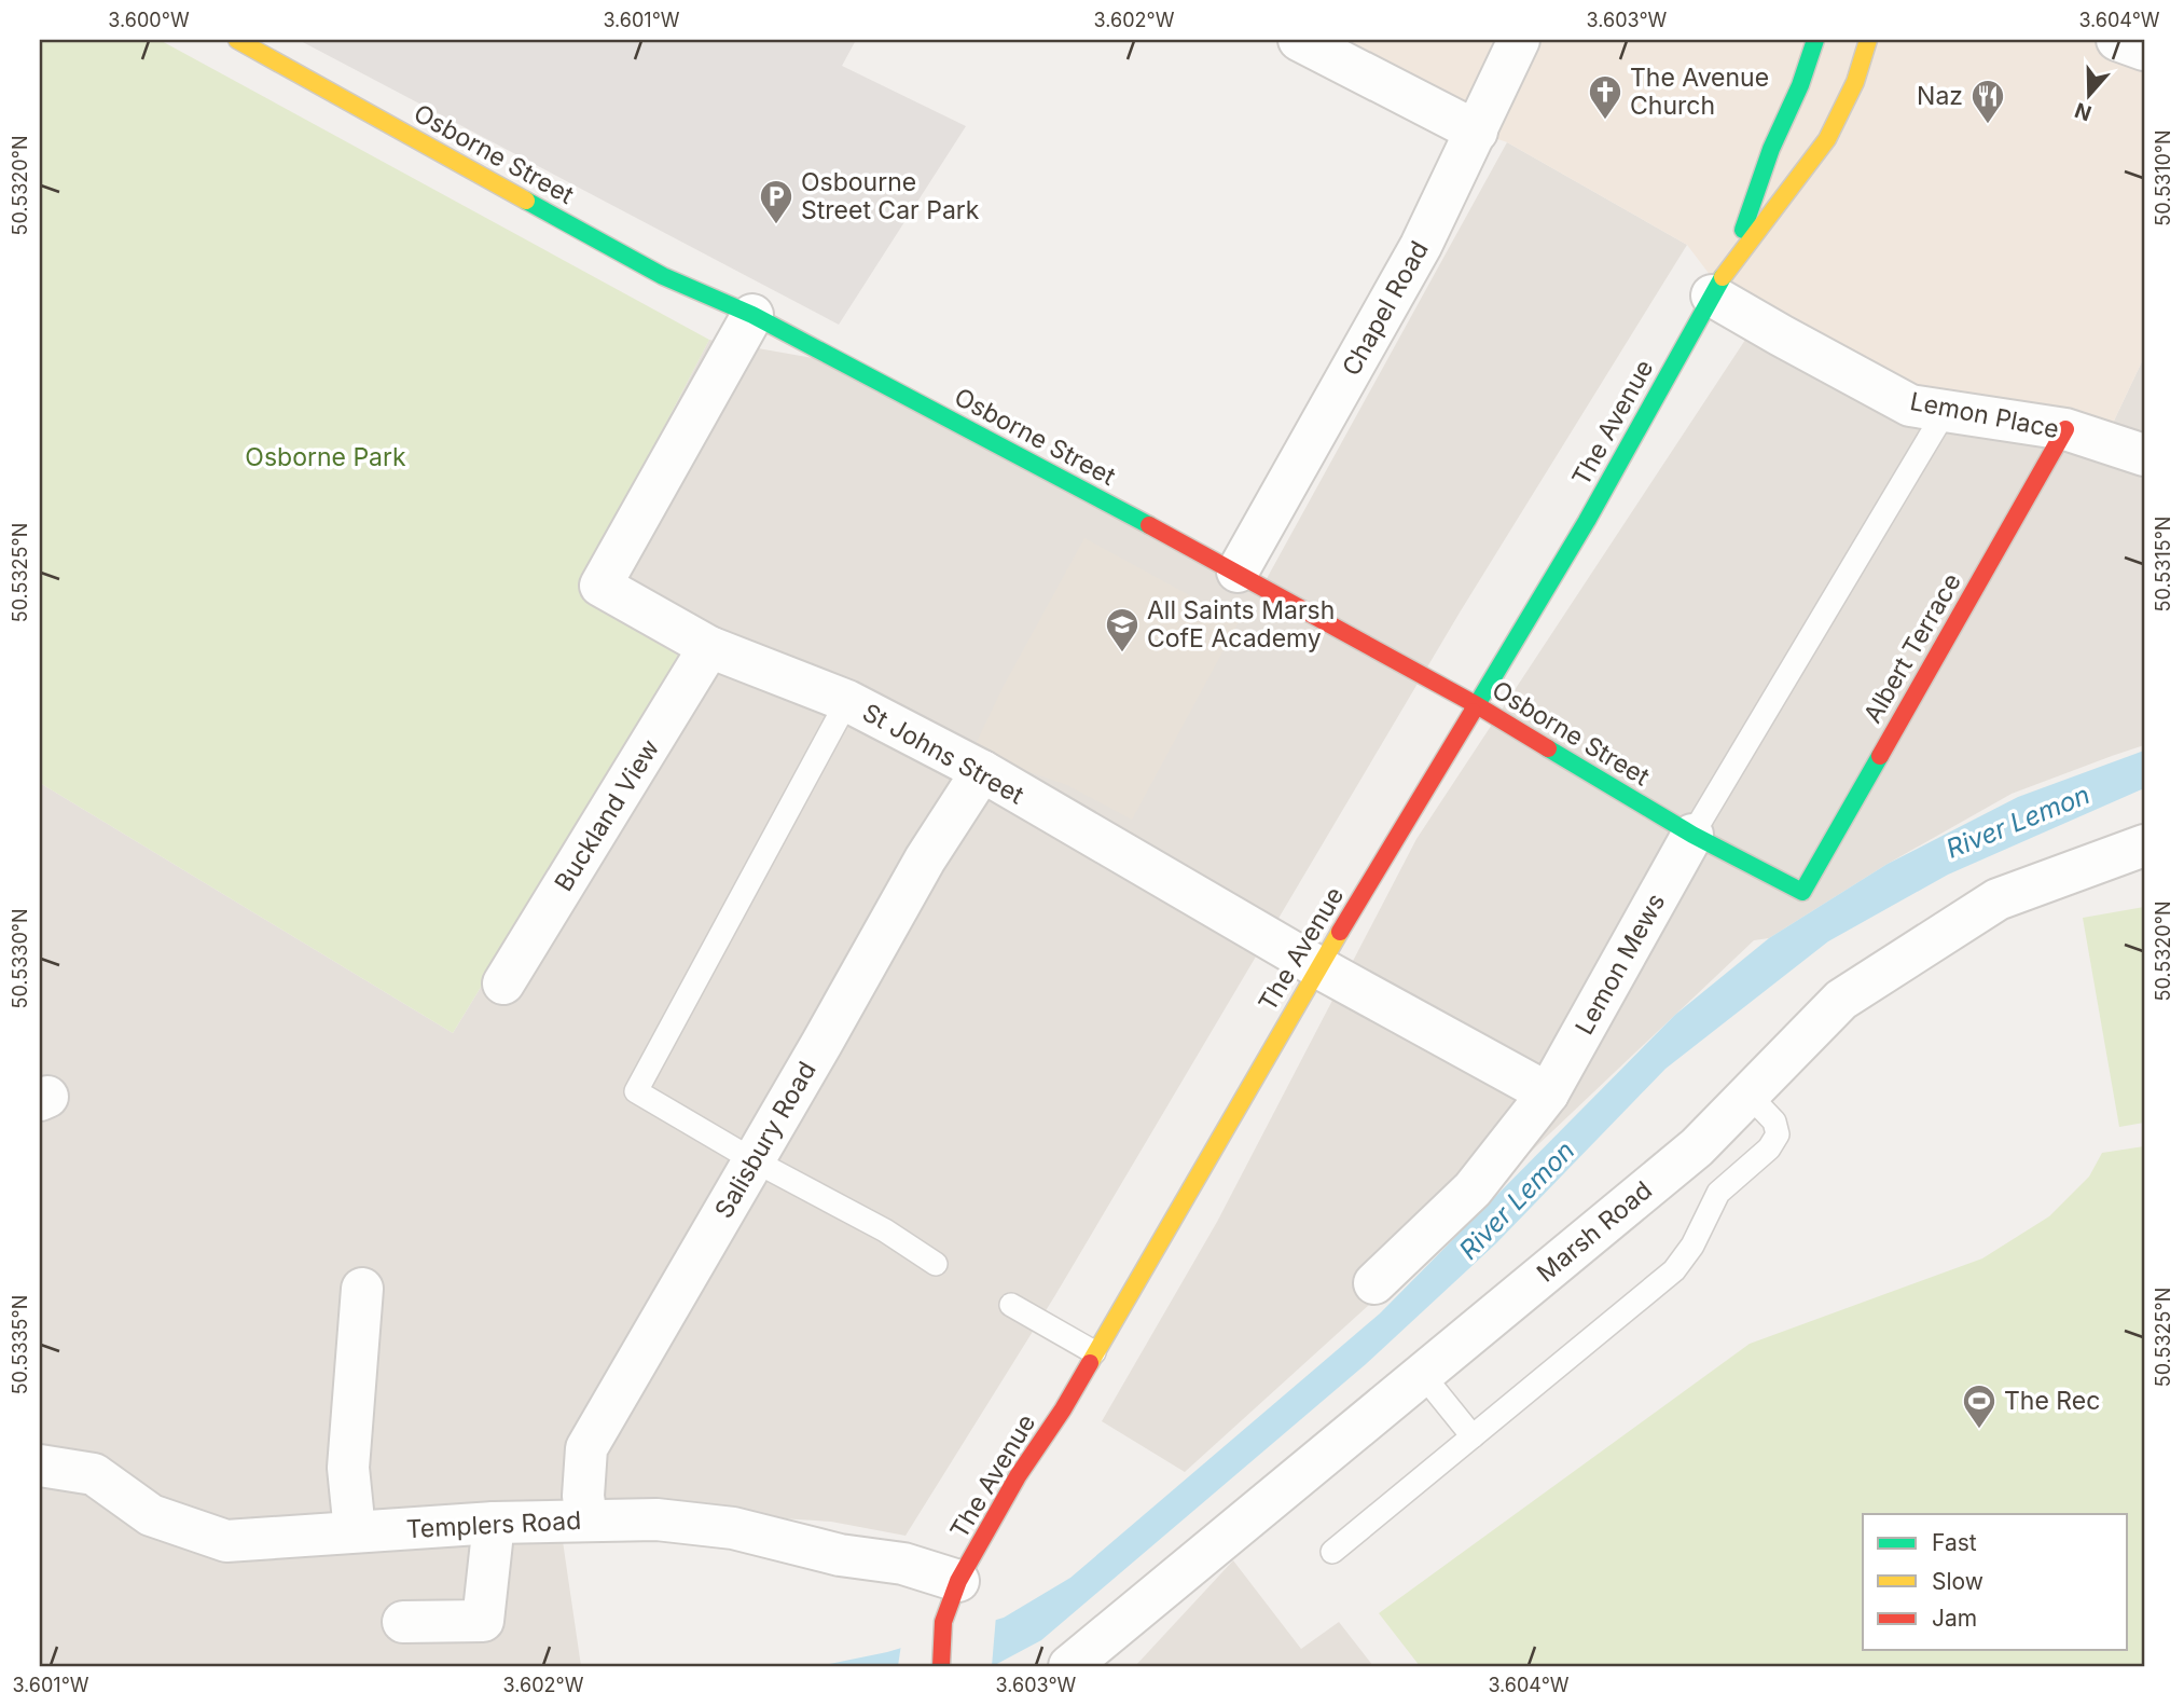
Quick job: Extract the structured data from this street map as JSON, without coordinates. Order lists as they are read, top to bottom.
{
  "streets": {
    "street": [
      "Osborne Street",
      "Chapel Road",
      "Lemon Place",
      "The Avenue",
      "Albert Terrace",
      "St Johns Street",
      "Buckland View",
      "Lemon Mews",
      "Salisbury Road",
      "Marsh Road",
      "Templers Road"
    ]
  },
  "crossings": [
    ["Osborne Street", "Chapel Road"],
    ["Osborne Street", "The Avenue"],
    ["Osborne Street", "Albert Terrace"],
    ["Osborne Street", "St Johns Street"],
    ["Osborne Street", "Lemon Mews"],
    ["Lemon Place", "The Avenue"],
    ["Lemon Place", "Albert Terrace"],
    ["The Avenue", "St Johns Street"],
    ["The Avenue", "Templers Road"],
    ["St Johns Street", "Buckland View"],
    ["St Johns Street", "Lemon Mews"],
    ["St Johns Street", "Salisbury Road"],
    ["Salisbury Road", "Templers Road"]
  ],
  "water": ["River Lemon"],
  "parks": ["Osborne Park"],
  "places": {
    "church": ["The Avenue Church"],
    "restaurant": ["Naz"],
    "parking": ["Osbourne Street Car Park"],
    "school or university": ["All Saints Marsh CofE Academy"],
    "sports": ["The Rec"]
  },
  "legend": ["Fast", "Slow", "Jam"],
  "north": "bottom",
  "coordinates": [
    "3.600°W",
    "3.601°W",
    "3.602°W",
    "3.603°W",
    "3.604°W",
    "50.5310°N",
    "50.5320°N",
    "50.5315°N",
    "50.5325°N",
    "50.5330°N",
    "50.5335°N"
  ]
}
